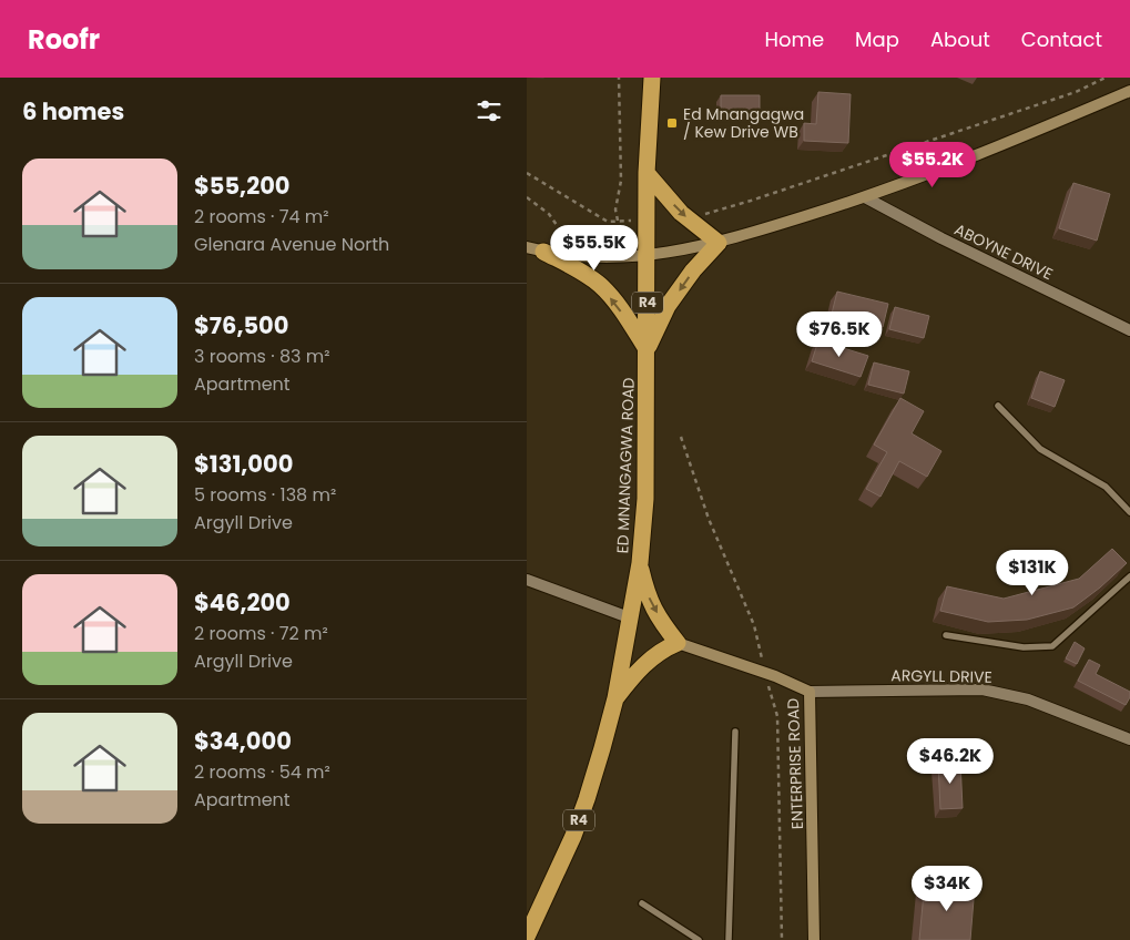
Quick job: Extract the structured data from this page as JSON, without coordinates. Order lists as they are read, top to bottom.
{
  "streets": {
    "highway": ["R4", "ED MNANGAGWA ROAD"],
    "main road": ["ENTERPRISE ROAD"],
    "street": ["ABOYNE DRIVE", "ARGYLL DRIVE"]
  },
  "crossings": [
    ["ARGYLL DRIVE", "ENTERPRISE ROAD"]
  ],
  "places": {
    "transit": ["Ed Mnangagwa / Kew Drive WB"]
  },
  "page": {
    "header": "Roofr",
    "nav": [
      "Home",
      "Map",
      "About",
      "Contact"
    ],
    "heading": "6 homes",
    "price": [
      "$55.2K",
      "$55.5K",
      "$76.5K",
      "$131K",
      "$46.2K",
      "$34K"
    ],
    "list": [
      {
        "name": "$55,200",
        "note": "2 rooms · 74 m² · Glenara Avenue North"
      },
      {
        "name": "$76,500",
        "note": "3 rooms · 83 m² · Apartment"
      },
      {
        "name": "$131,000",
        "note": "5 rooms · 138 m² · Argyll Drive"
      },
      {
        "name": "$46,200",
        "note": "2 rooms · 72 m² · Argyll Drive"
      },
      {
        "name": "$34,000",
        "note": "2 rooms · 54 m² · Apartment"
      }
    ]
  }
}
